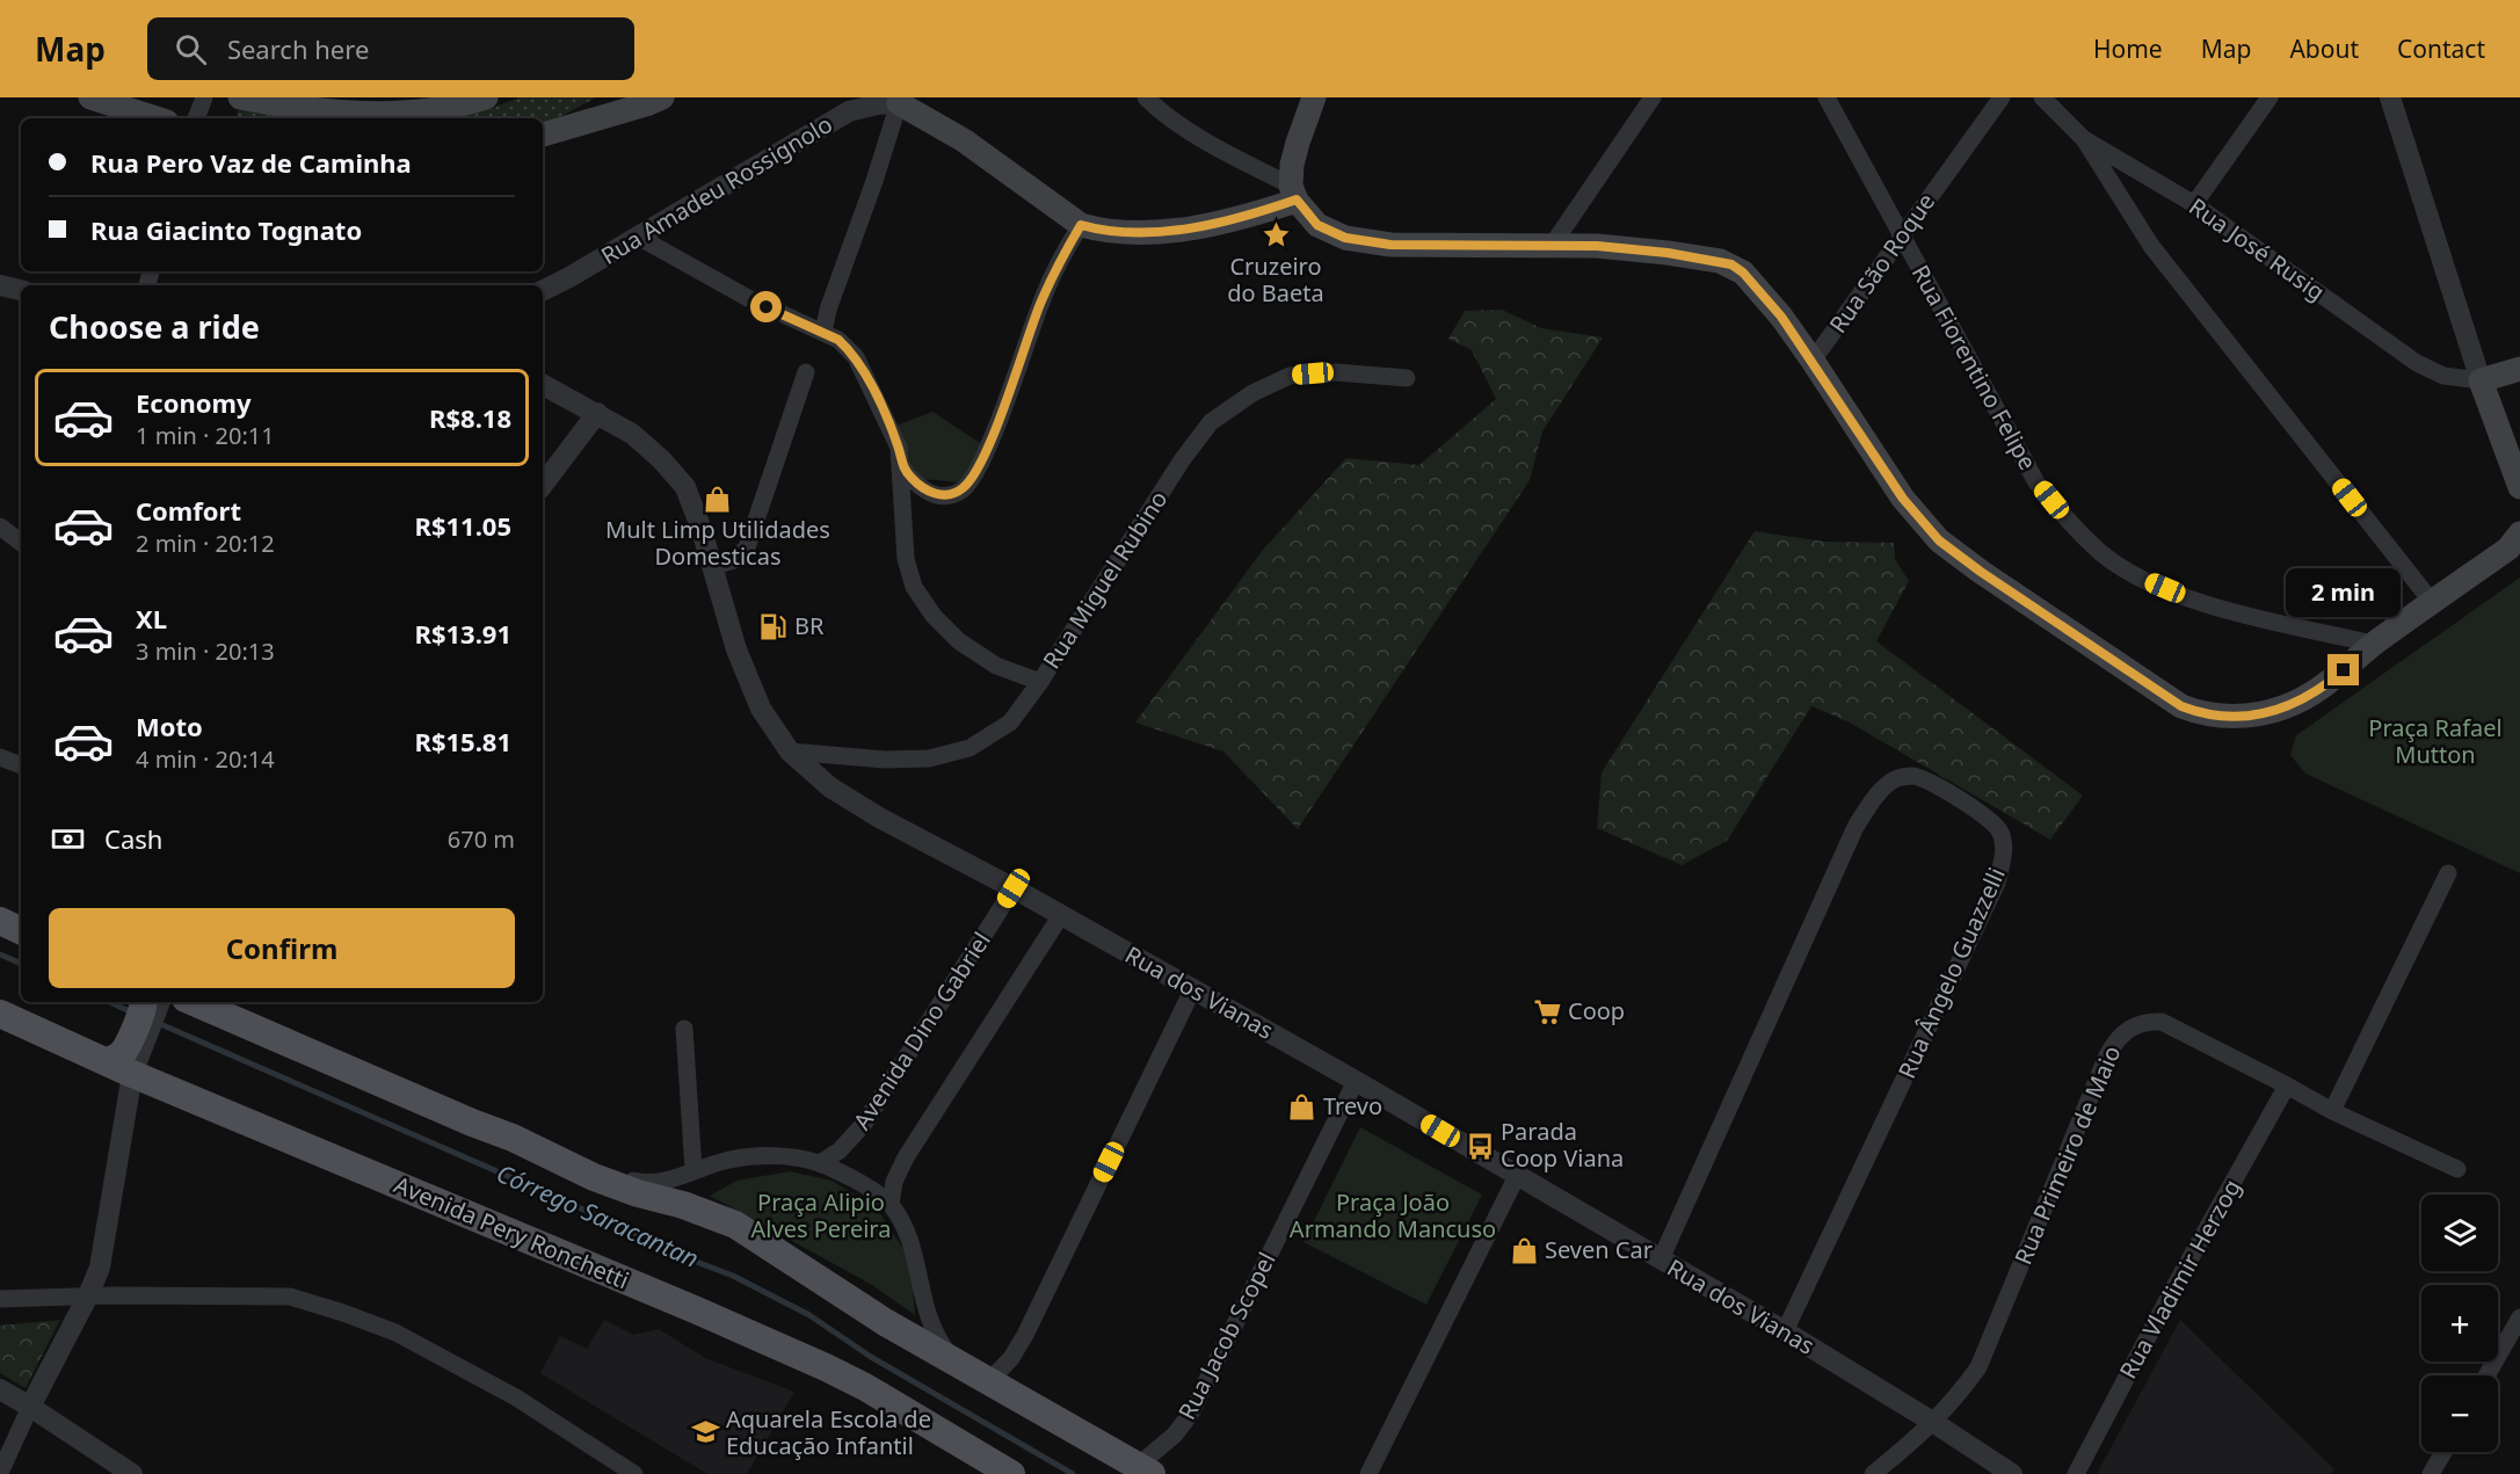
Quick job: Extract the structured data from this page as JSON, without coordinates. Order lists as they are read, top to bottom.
{
  "streets": {
    "main road": ["Avenida Pery Ronchetti"],
    "street": [
      "Rua Amadeu Rossignolo",
      "Rua José Rusig",
      "Rua São Roque",
      "Rua Fiorentino Felipe",
      "Rua Miguel Rubino",
      "Rua Ângelo Guazzelli",
      "Rua dos Vianas",
      "Avenida Dino Gabriel",
      "Rua Primeiro de Maio",
      "Rua Vladimir Herzog",
      "Rua Jacob Scopel"
    ]
  },
  "crossings": [
    ["Rua São Roque", "Rua Fiorentino Felipe"],
    ["Rua Miguel Rubino", "Rua dos Vianas"],
    ["Rua Ângelo Guazzelli", "Rua dos Vianas"],
    ["Rua dos Vianas", "Avenida Dino Gabriel"],
    ["Rua dos Vianas", "Rua Primeiro de Maio"],
    ["Rua dos Vianas", "Rua Jacob Scopel"],
    ["Rua Primeiro de Maio", "Rua Vladimir Herzog"]
  ],
  "water": ["Córrego Saracantan"],
  "parks": ["Praça Rafael Mutton", "Praça Alipio Alves Pereira", "Praça João Armando Mancuso"],
  "places": {
    "place": ["Cruzeiro do Baeta"],
    "shop": ["Mult Limp Utilidades Domesticas", "Trevo", "Seven Car"],
    "fuel station": ["BR"],
    "supermarket": ["Coop"],
    "bus stop": ["Parada Coop Viana"],
    "school or university": ["Aquarela Escola de Educação Infantil"]
  },
  "page": {
    "header": "Map",
    "search": "Search here",
    "nav": [
      "Home",
      "Map",
      "About",
      "Contact"
    ],
    "banner": ["Rua Pero Vaz de Caminha", "Rua Giacinto Tognato"],
    "heading": "Choose a ride",
    "list": [
      {
        "name": "Economy",
        "note": "1 min · 20:11",
        "value": "R$8.18"
      },
      {
        "name": "Comfort",
        "note": "2 min · 20:12",
        "value": "R$11.05"
      },
      {
        "name": "XL",
        "note": "3 min · 20:13",
        "value": "R$13.91"
      },
      {
        "name": "Moto",
        "note": "4 min · 20:14",
        "value": "R$15.81"
      }
    ],
    "bubble": "2 min",
    "pay": ["Cash", "670 m"],
    "buttons": "Confirm",
    "map_buttons": ["+", "−"]
  }
}
